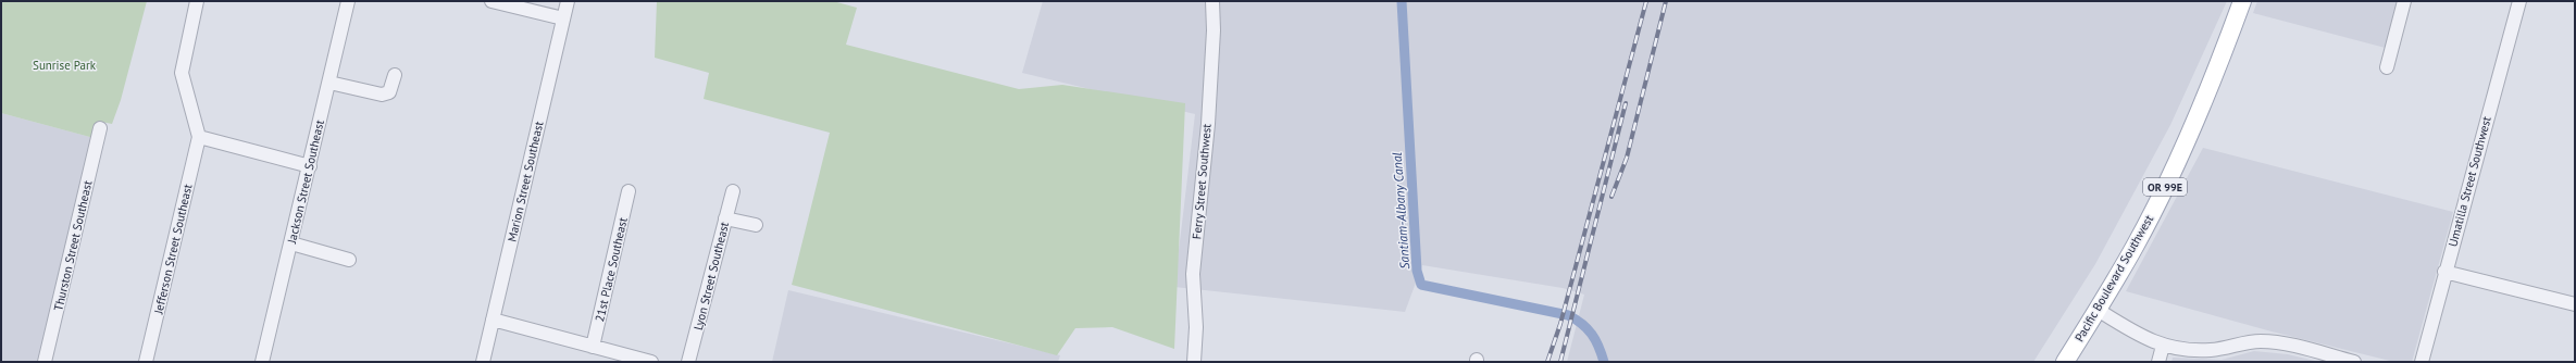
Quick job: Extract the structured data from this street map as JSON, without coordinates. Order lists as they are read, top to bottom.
{
  "streets": {
    "main road": ["OR 99E", "Pacific Boulevard Southwest"],
    "street": [
      "Jackson Street Southeast",
      "Marion Street Southeast",
      "Ferry Street Southwest",
      "Umatilla Street Southwest",
      "Thurston Street Southeast",
      "Jefferson Street Southeast",
      "21st Place Southeast",
      "Lyon Street Southeast"
    ]
  },
  "water": ["Santiam-Albany Canal"],
  "parks": ["Sunrise Park"]
}
